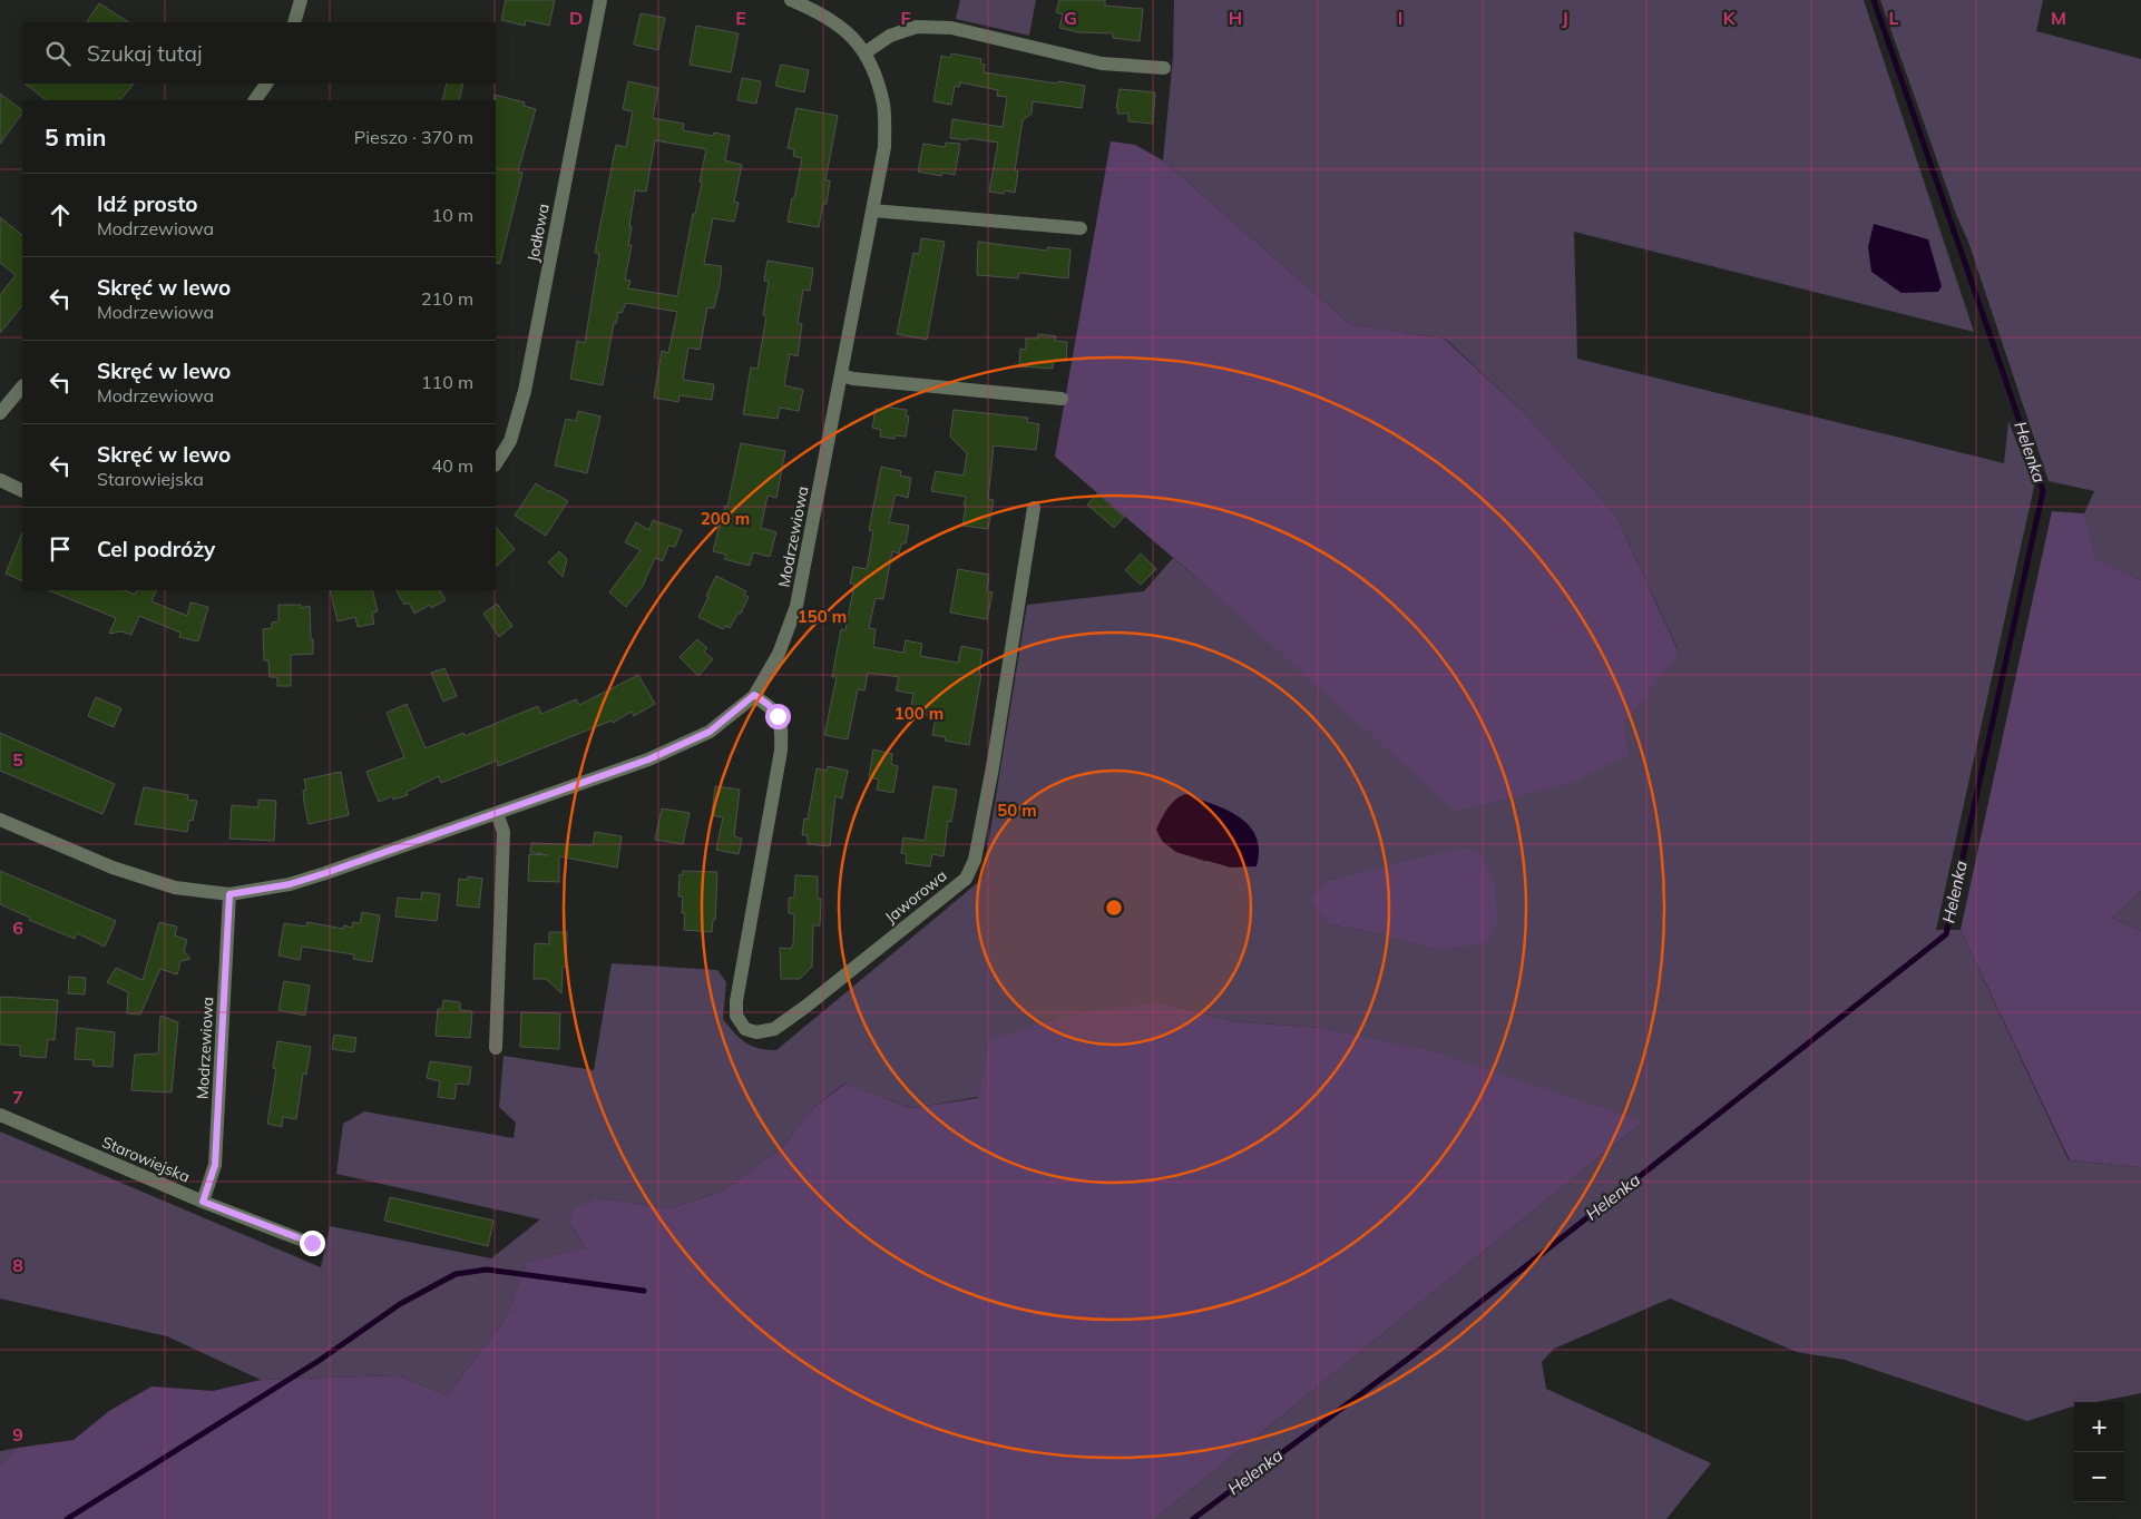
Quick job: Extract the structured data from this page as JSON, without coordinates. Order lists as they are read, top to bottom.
{
  "streets": {
    "street": [
      "Jodłowa",
      "Modrzewiowa",
      "Jaworowa",
      "Starowiejska"
    ]
  },
  "crossings": [
    ["Modrzewiowa", "Jaworowa"],
    ["Modrzewiowa", "Starowiejska"]
  ],
  "water": ["Helenka"],
  "page": {
    "search": "Szukaj tutaj",
    "heading": ["5 min", "Pieszo · 370 m"],
    "list": [
      ["Idź prosto", "Modrzewiowa", "10 m"],
      ["Skręć w lewo", "Modrzewiowa", "210 m"],
      ["Skręć w lewo", "Modrzewiowa", "110 m"],
      ["Skręć w lewo", "Starowiejska", "40 m"],
      "Cel podróży"
    ],
    "map_buttons": ["+", "−"]
  },
  "grid": {
    "columns": [
      "D",
      "E",
      "F",
      "G",
      "H",
      "I",
      "J",
      "K",
      "L",
      "M"
    ],
    "rows": [
      "5",
      "6",
      "7",
      "8",
      "9"
    ]
  },
  "rings": [
    "200 m",
    "150 m",
    "100 m",
    "50 m"
  ]
}
